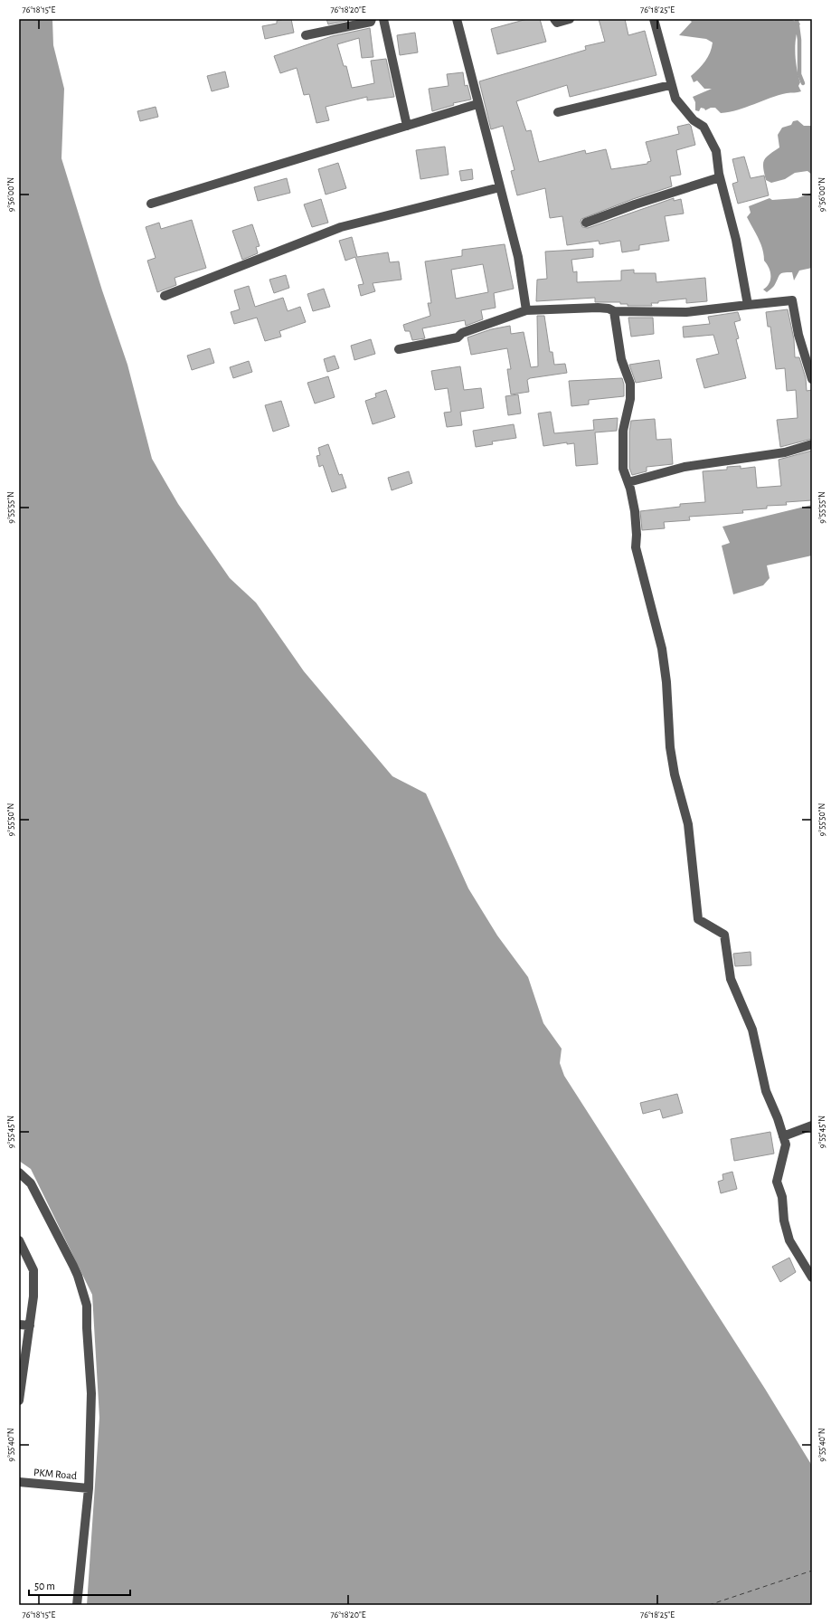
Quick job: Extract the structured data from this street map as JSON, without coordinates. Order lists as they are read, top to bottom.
{
  "streets": {
    "street": ["PKM Road"]
  },
  "scale_bar": "50 m",
  "coordinates": [
    "76°18'15\"E",
    "76°18'20\"E",
    "76°18'25\"E",
    "9°56'00\"N",
    "9°55'55\"N",
    "9°55'50\"N",
    "9°55'45\"N",
    "9°55'40\"N"
  ]
}
